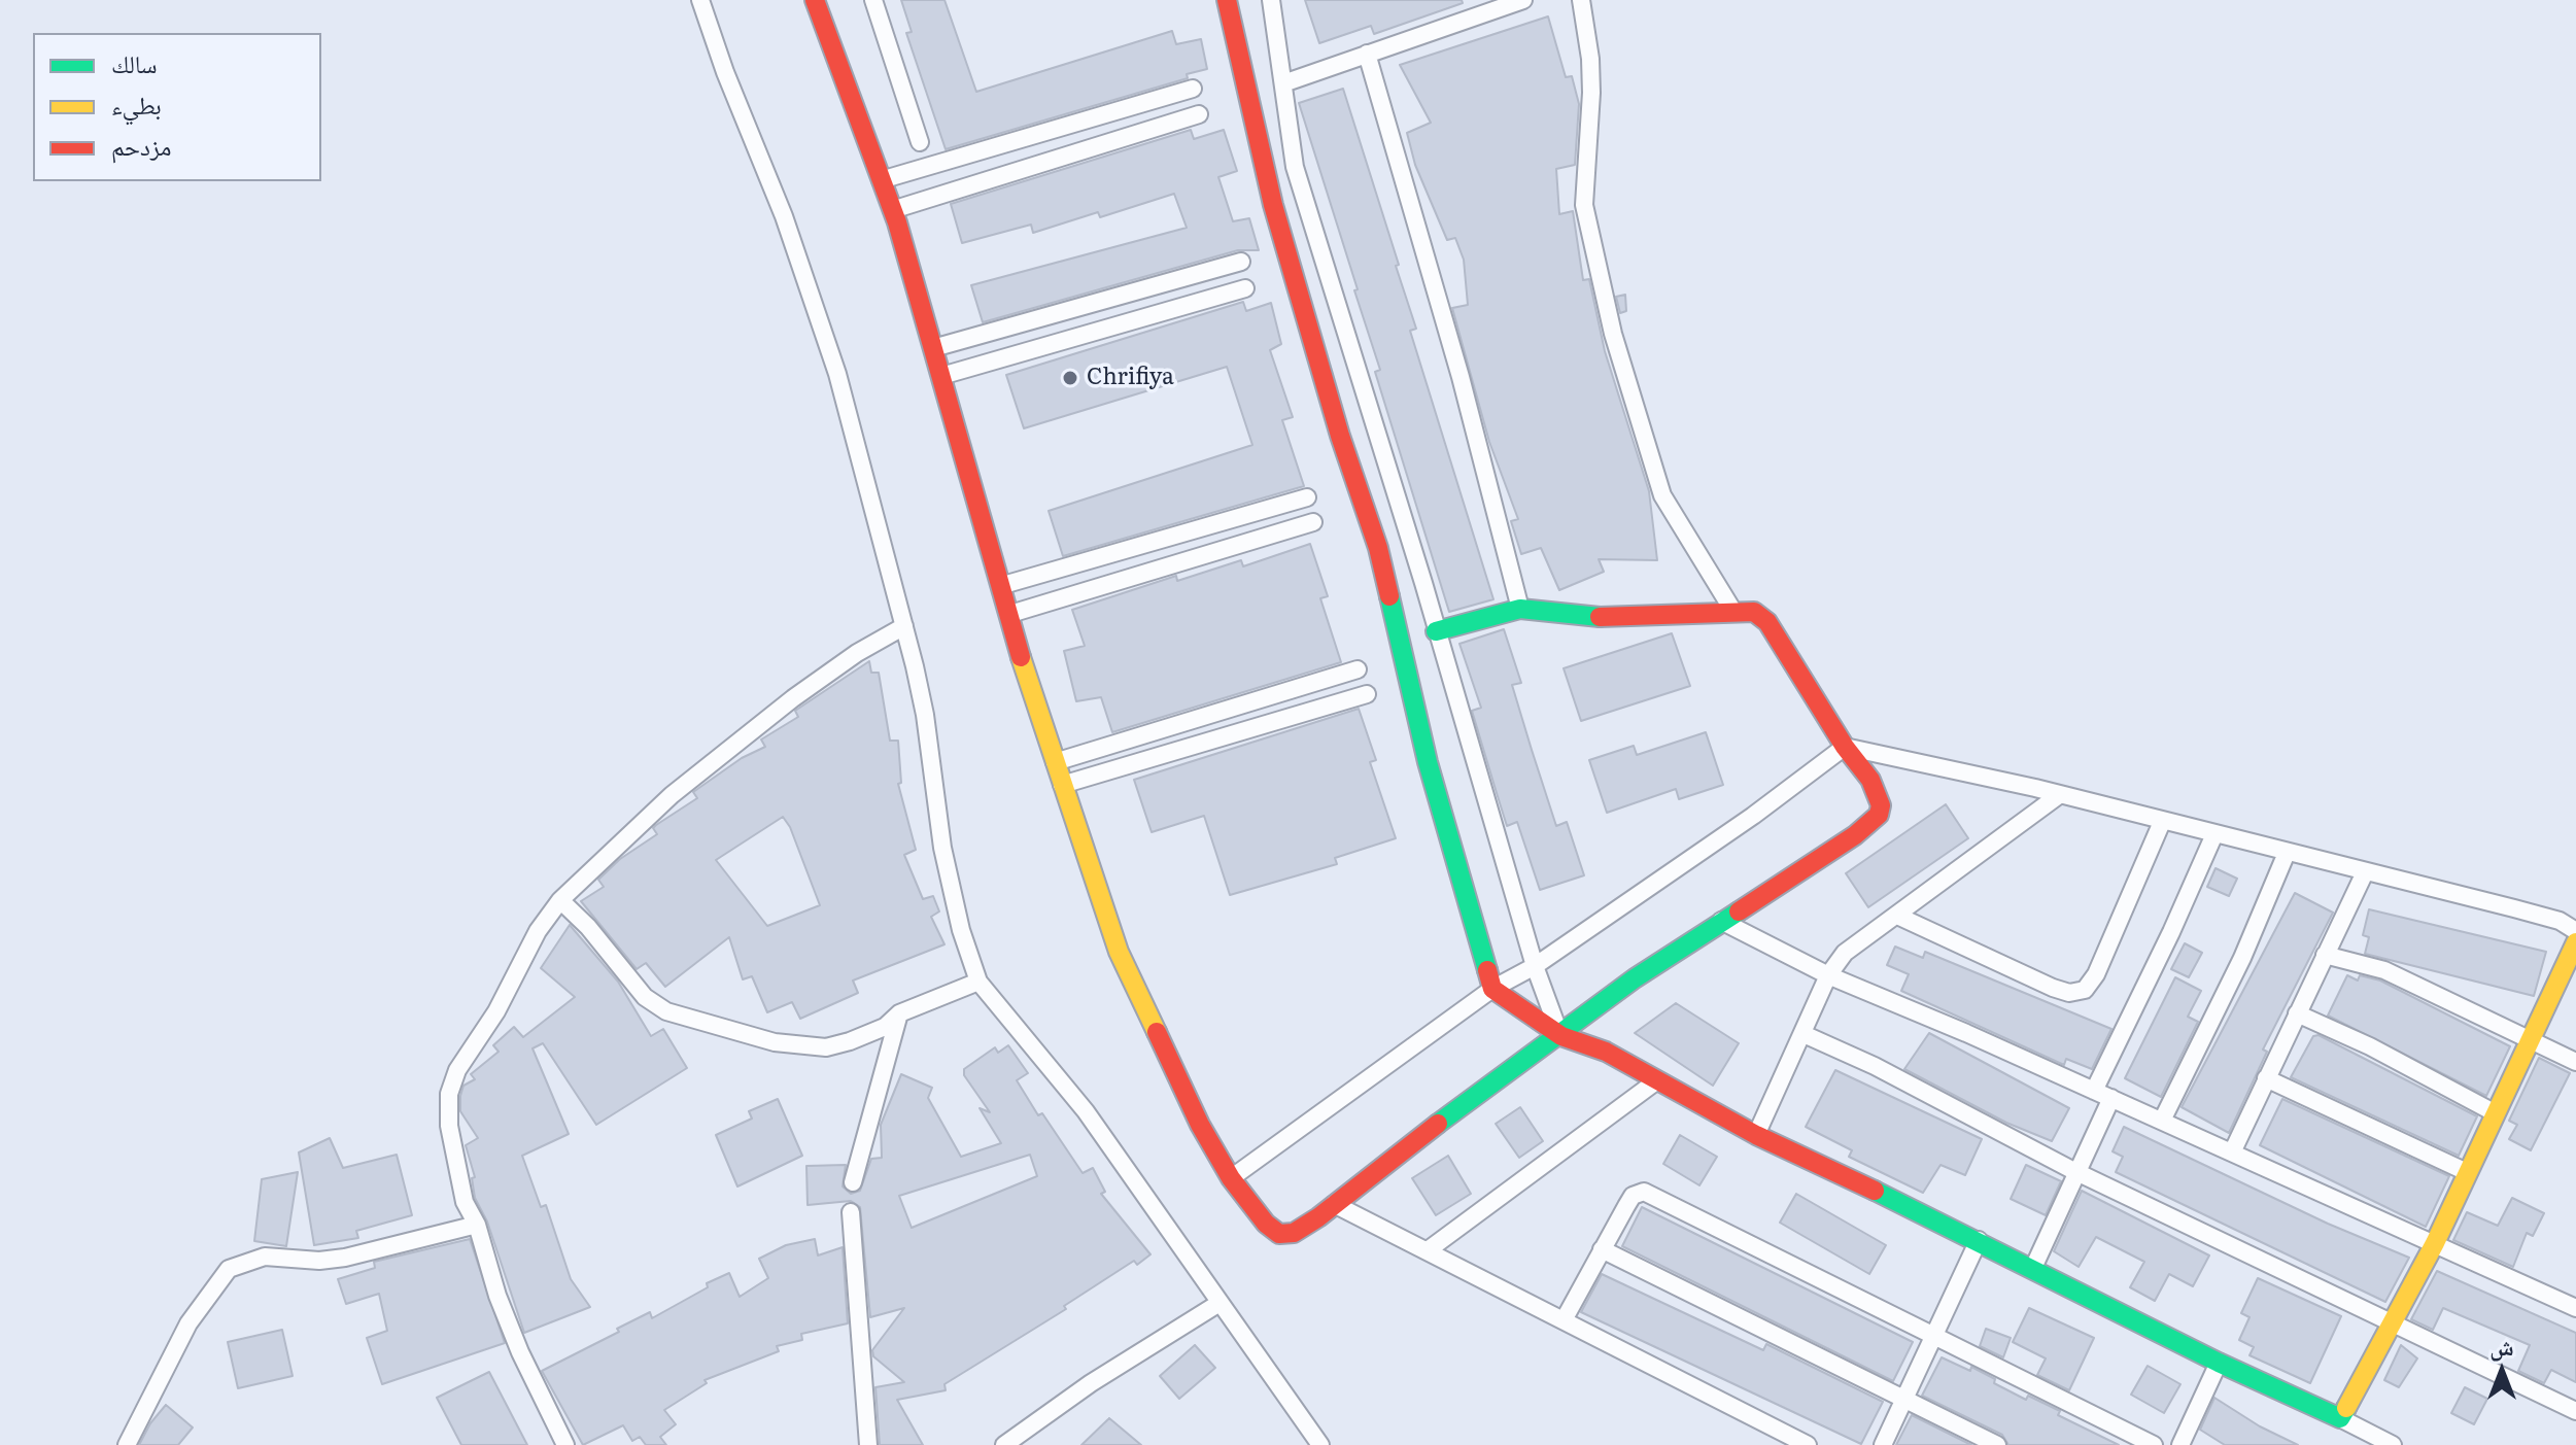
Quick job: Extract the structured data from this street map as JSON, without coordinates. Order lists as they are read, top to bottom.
{
  "places": ["Chrifiya"],
  "legend": ["سالك", "بطيء", "مزدحم"],
  "north": "top"
}
